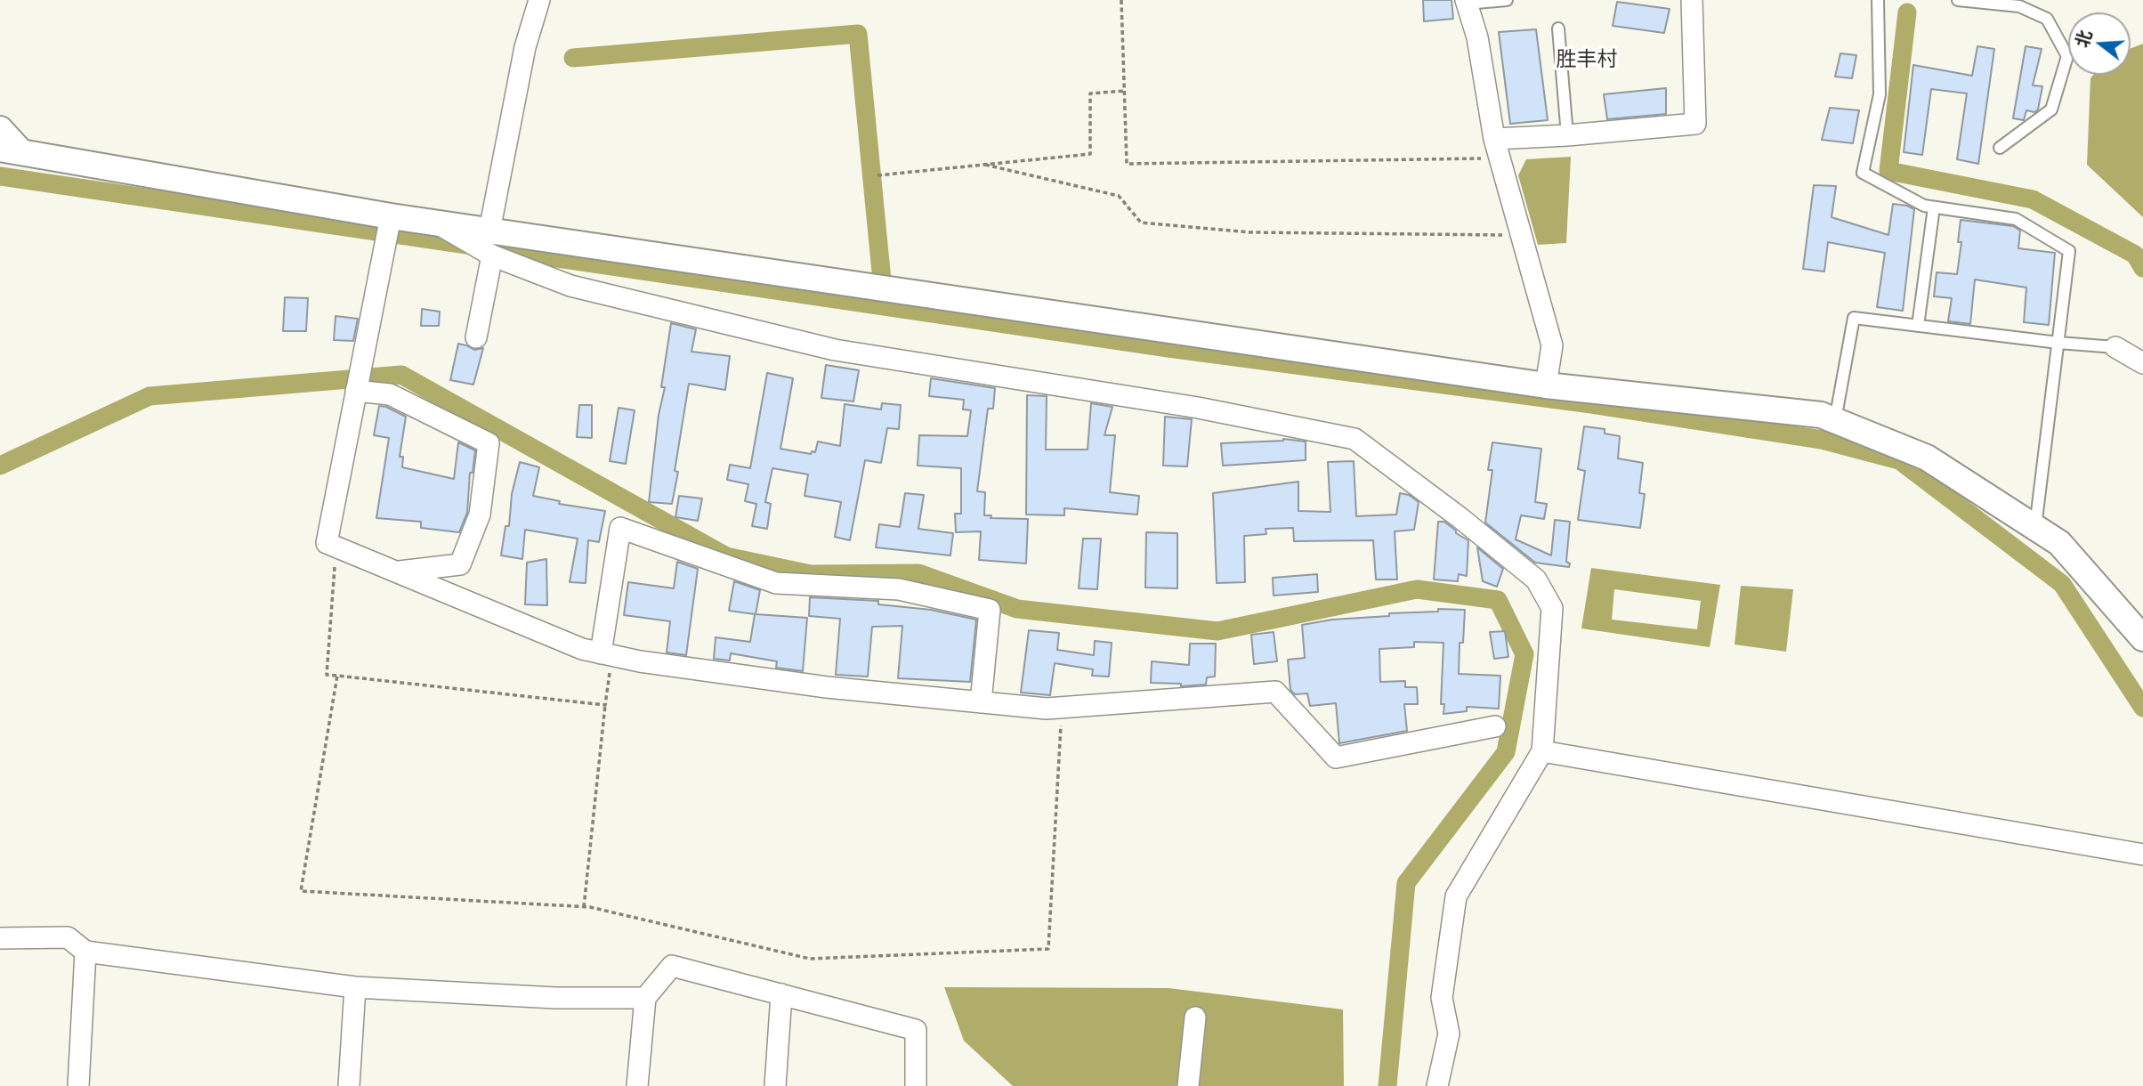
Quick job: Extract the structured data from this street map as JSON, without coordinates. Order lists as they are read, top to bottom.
{
  "districts": ["胜丰村"],
  "north": "left"
}
